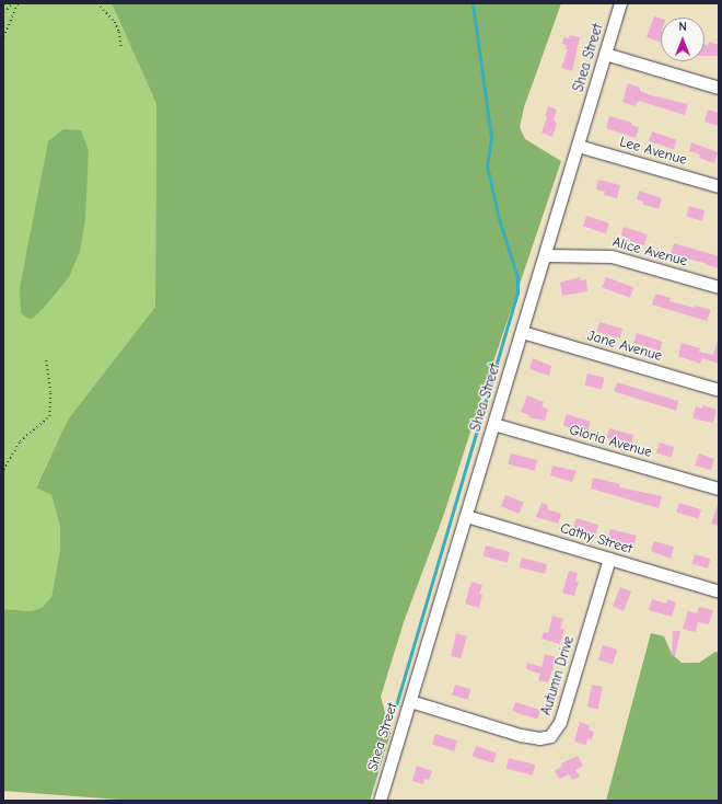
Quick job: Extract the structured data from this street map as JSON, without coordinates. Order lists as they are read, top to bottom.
{
  "streets": {
    "street": [
      "Shea Street",
      "Lee Avenue",
      "Alice Avenue",
      "Jane Avenue",
      "Gloria Avenue",
      "Cathy Street",
      "Autumn Drive"
    ]
  },
  "crossings": [
    ["Shea Street", "Lee Avenue"],
    ["Shea Street", "Alice Avenue"],
    ["Shea Street", "Jane Avenue"],
    ["Shea Street", "Gloria Avenue"],
    ["Shea Street", "Cathy Street"],
    ["Shea Street", "Autumn Drive"],
    ["Cathy Street", "Autumn Drive"]
  ],
  "north": "top"
}
